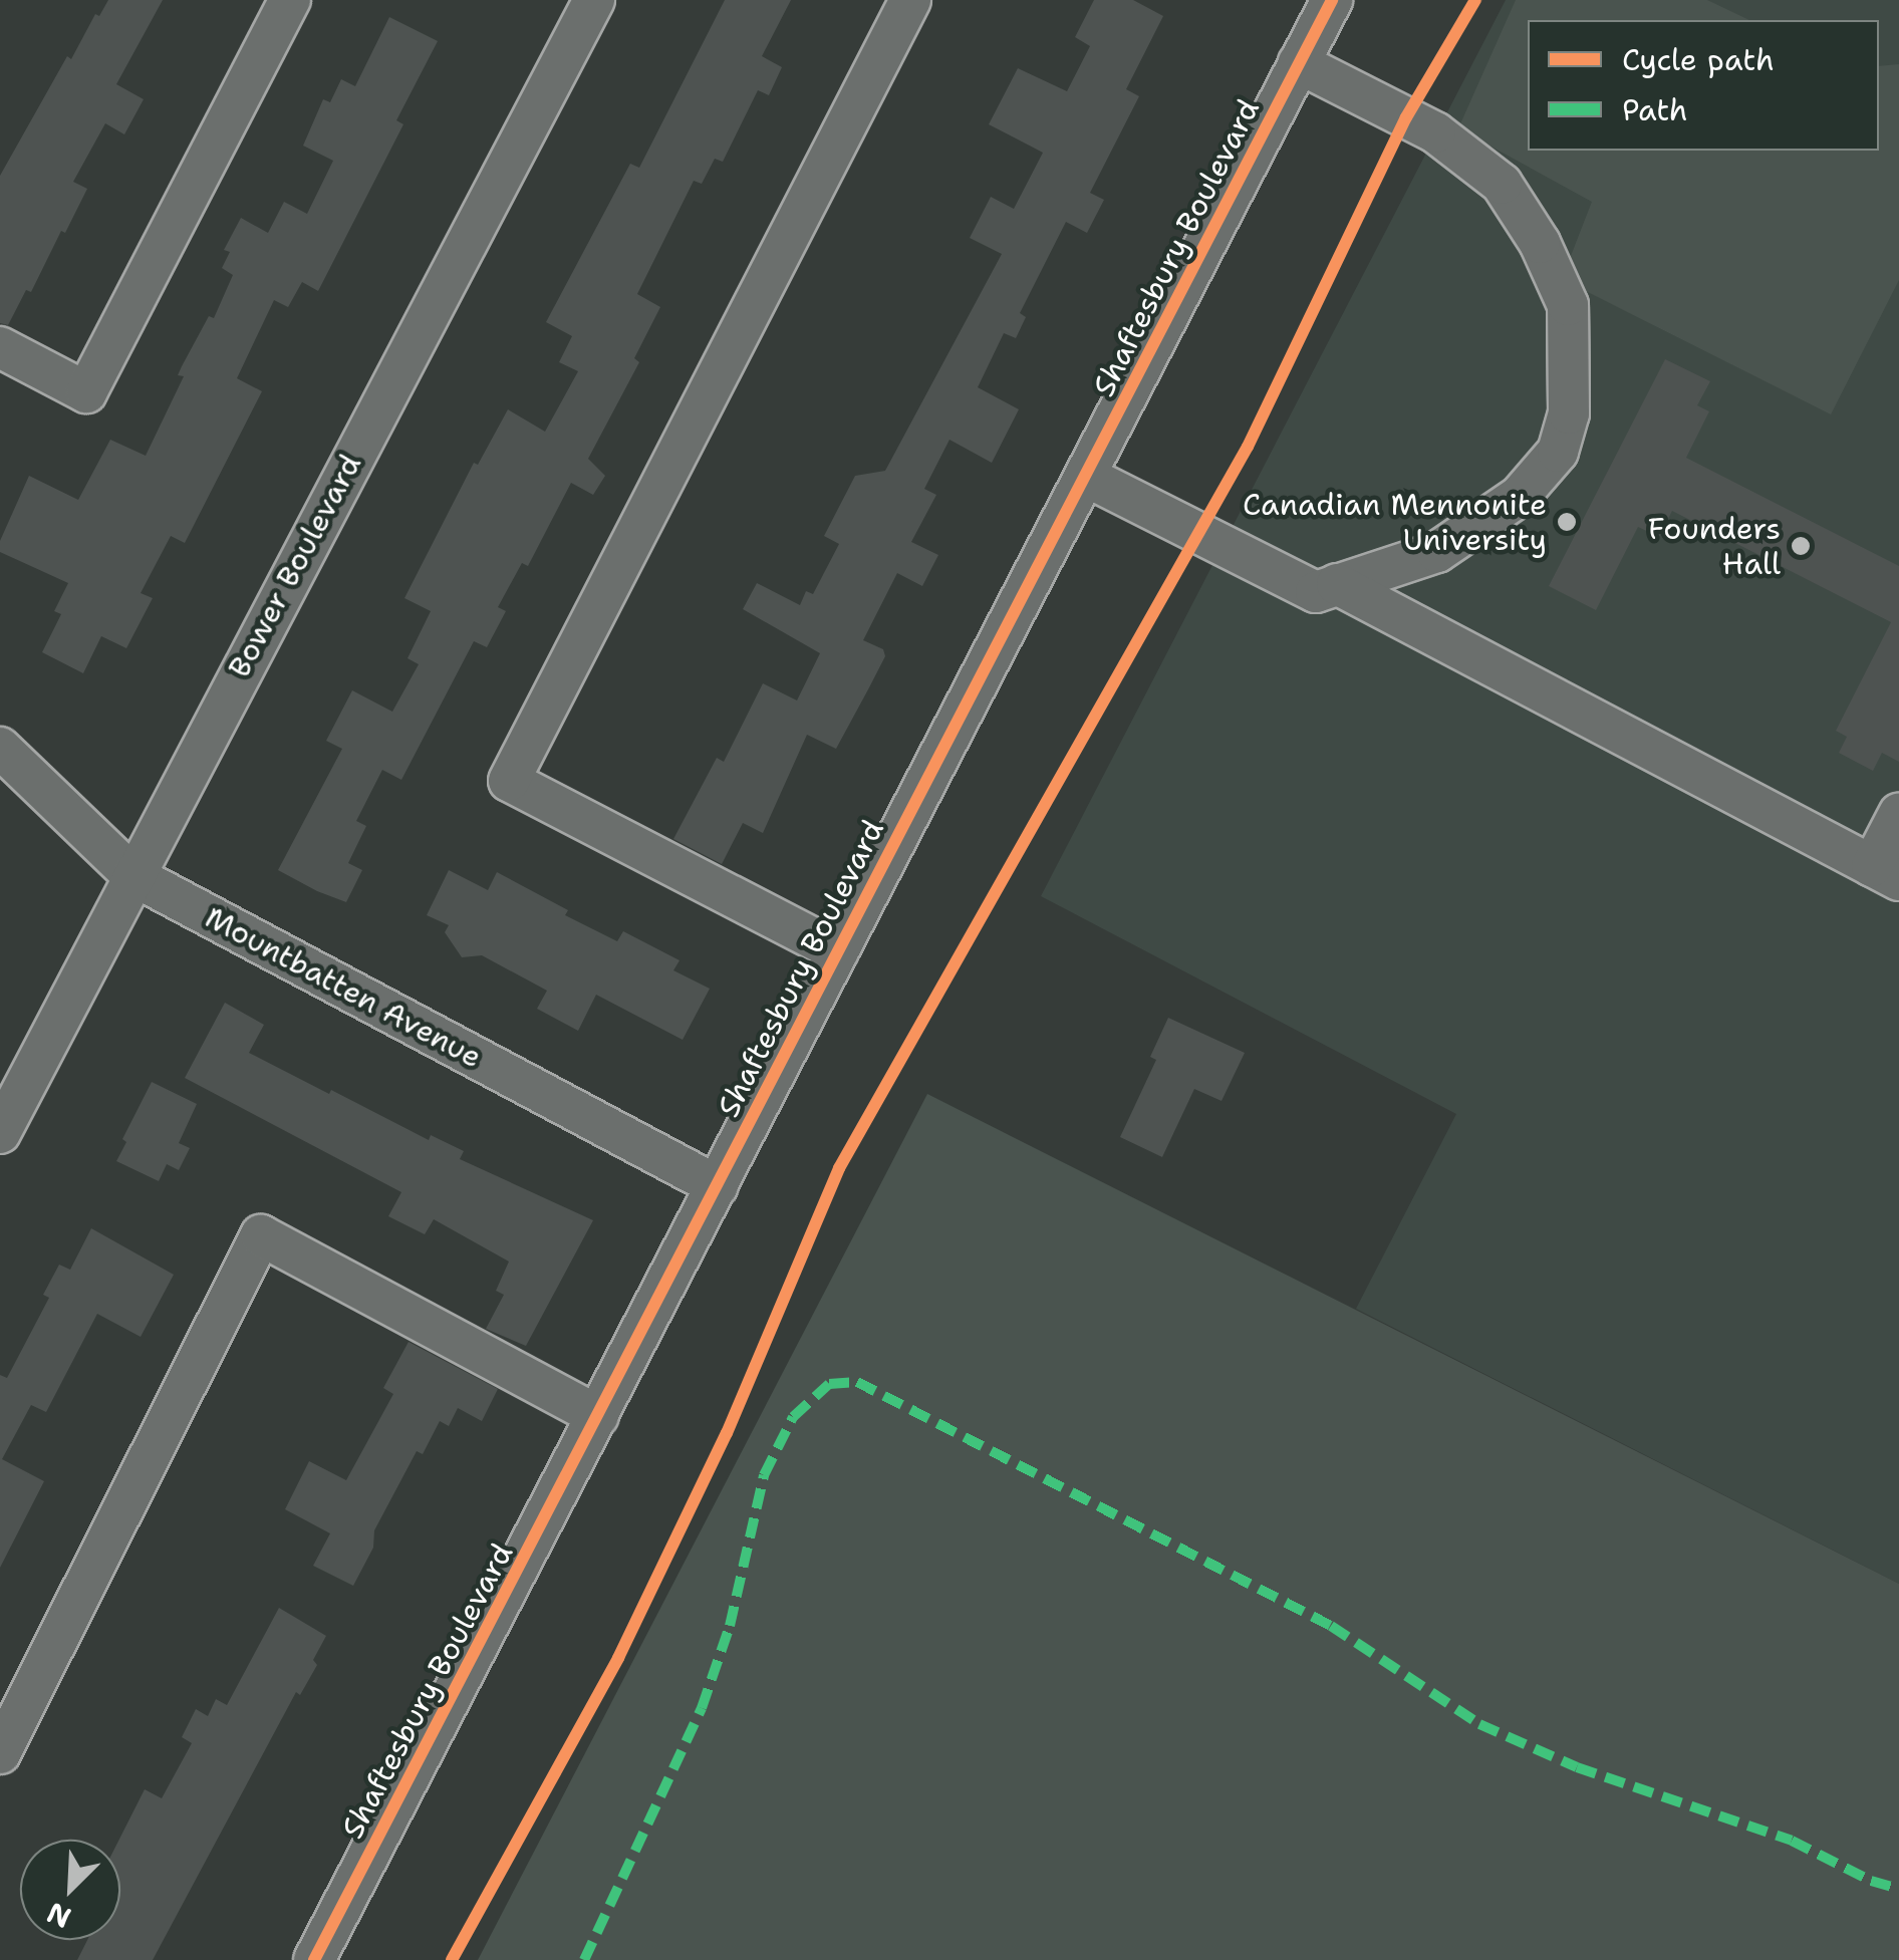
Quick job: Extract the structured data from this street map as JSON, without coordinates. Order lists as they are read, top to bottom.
{
  "streets": {
    "street": ["Shaftesbury Boulevard", "Bower Boulevard", "Mountbatten Avenue"]
  },
  "crossings": [
    ["Shaftesbury Boulevard", "Mountbatten Avenue"],
    ["Bower Boulevard", "Mountbatten Avenue"]
  ],
  "places": ["Canadian Mennonite University", "Founders Hall"],
  "legend": ["Cycle path", "Path"],
  "north": "bottom left"
}
